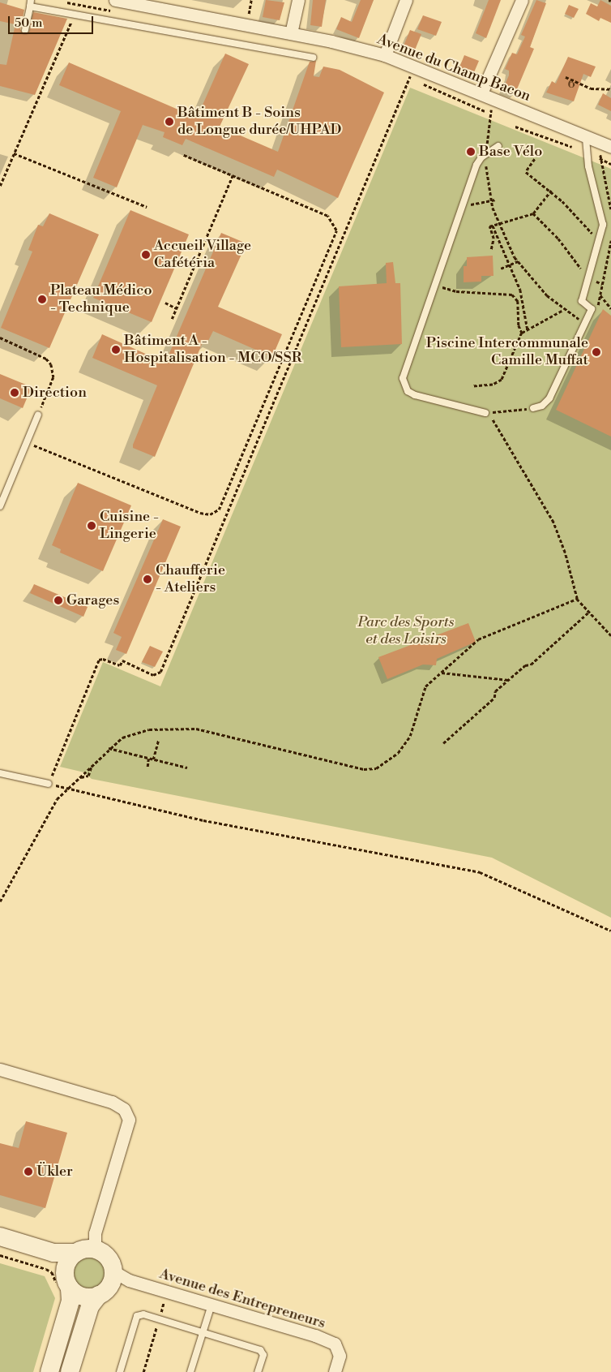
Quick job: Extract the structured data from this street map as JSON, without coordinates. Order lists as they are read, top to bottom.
{
  "streets": {
    "street": ["Avenue du Champ Bacon", "Avenue des Entrepreneurs"]
  },
  "parks": ["Parc des Sports et des Loisirs"],
  "places": [
    "Bâtiment B - Soins de Longue durée/UHPAD",
    "Base Vélo",
    "Accueil Village Cafétéria",
    "Plateau Médico - Technique",
    "Bâtiment A - Hospitalisation - MCO/SSR",
    "Piscine Intercommunale Camille Muffat",
    "Direction",
    "Cuisine - Lingerie",
    "Chaufferie - Ateliers",
    "Garages",
    "Ükler"
  ],
  "house_numbers": ["6"],
  "scale_bar": "50 m"
}
